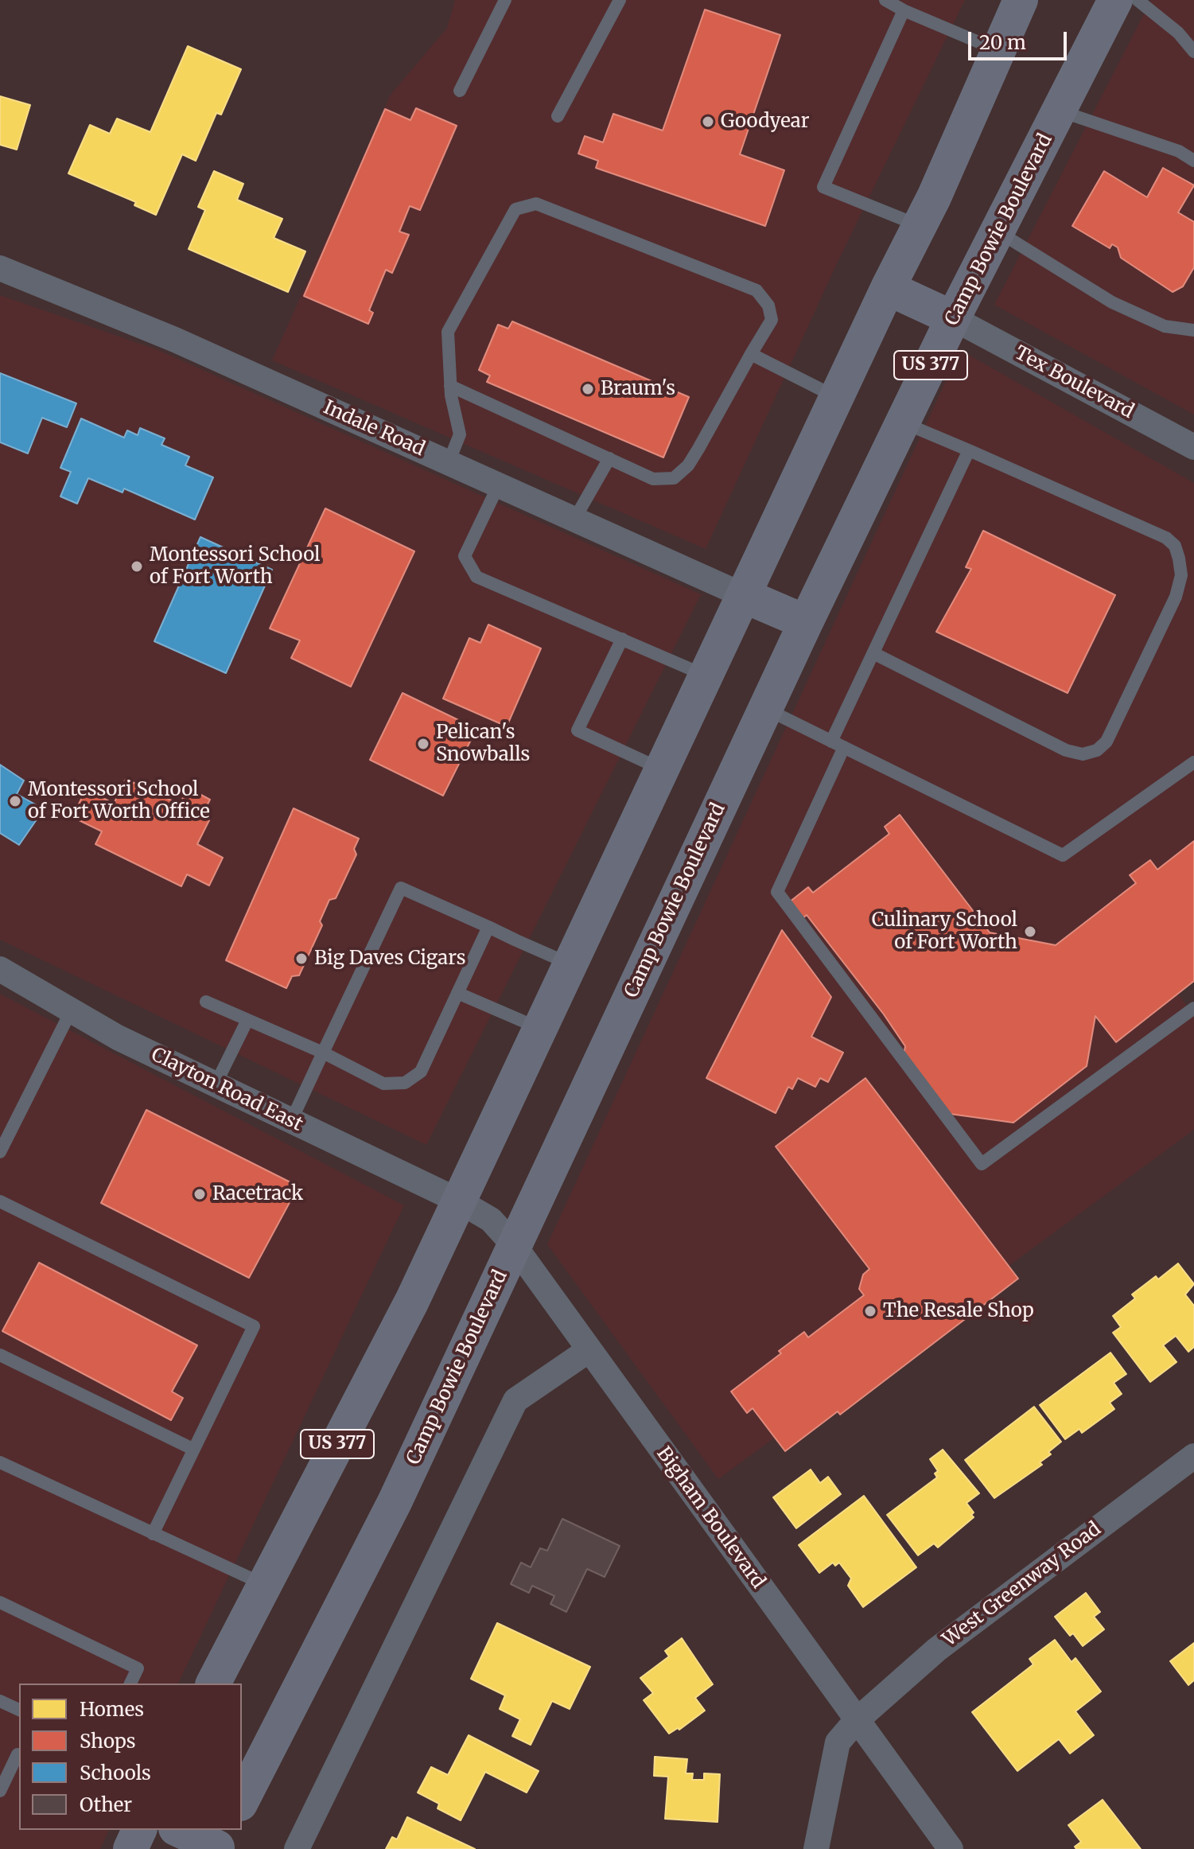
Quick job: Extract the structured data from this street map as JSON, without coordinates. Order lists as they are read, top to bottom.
{
  "streets": {
    "main road": ["Camp Bowie Boulevard", "US 377"],
    "street": [
      "Tex Boulevard",
      "Indale Road",
      "Clayton Road East",
      "Bigham Boulevard",
      "West Greenway Road"
    ]
  },
  "crossings": [
    ["Camp Bowie Boulevard", "Tex Boulevard"],
    ["Camp Bowie Boulevard", "Bigham Boulevard"],
    ["US 377", "Indale Road"],
    ["US 377", "Clayton Road East"],
    ["US 377", "Bigham Boulevard"],
    ["Clayton Road East", "Bigham Boulevard"],
    ["Bigham Boulevard", "West Greenway Road"]
  ],
  "places": [
    "Goodyear",
    "Braum's",
    "Montessori School of Fort Worth",
    "Pelican's Snowballs",
    "Montessori School of Fort Worth Office",
    "Culinary School of Fort Worth",
    "Big Daves Cigars",
    "Racetrack",
    "The Resale Shop"
  ],
  "legend": [
    "Homes",
    "Shops",
    "Schools",
    "Other"
  ],
  "scale_bar": "20 m"
}
